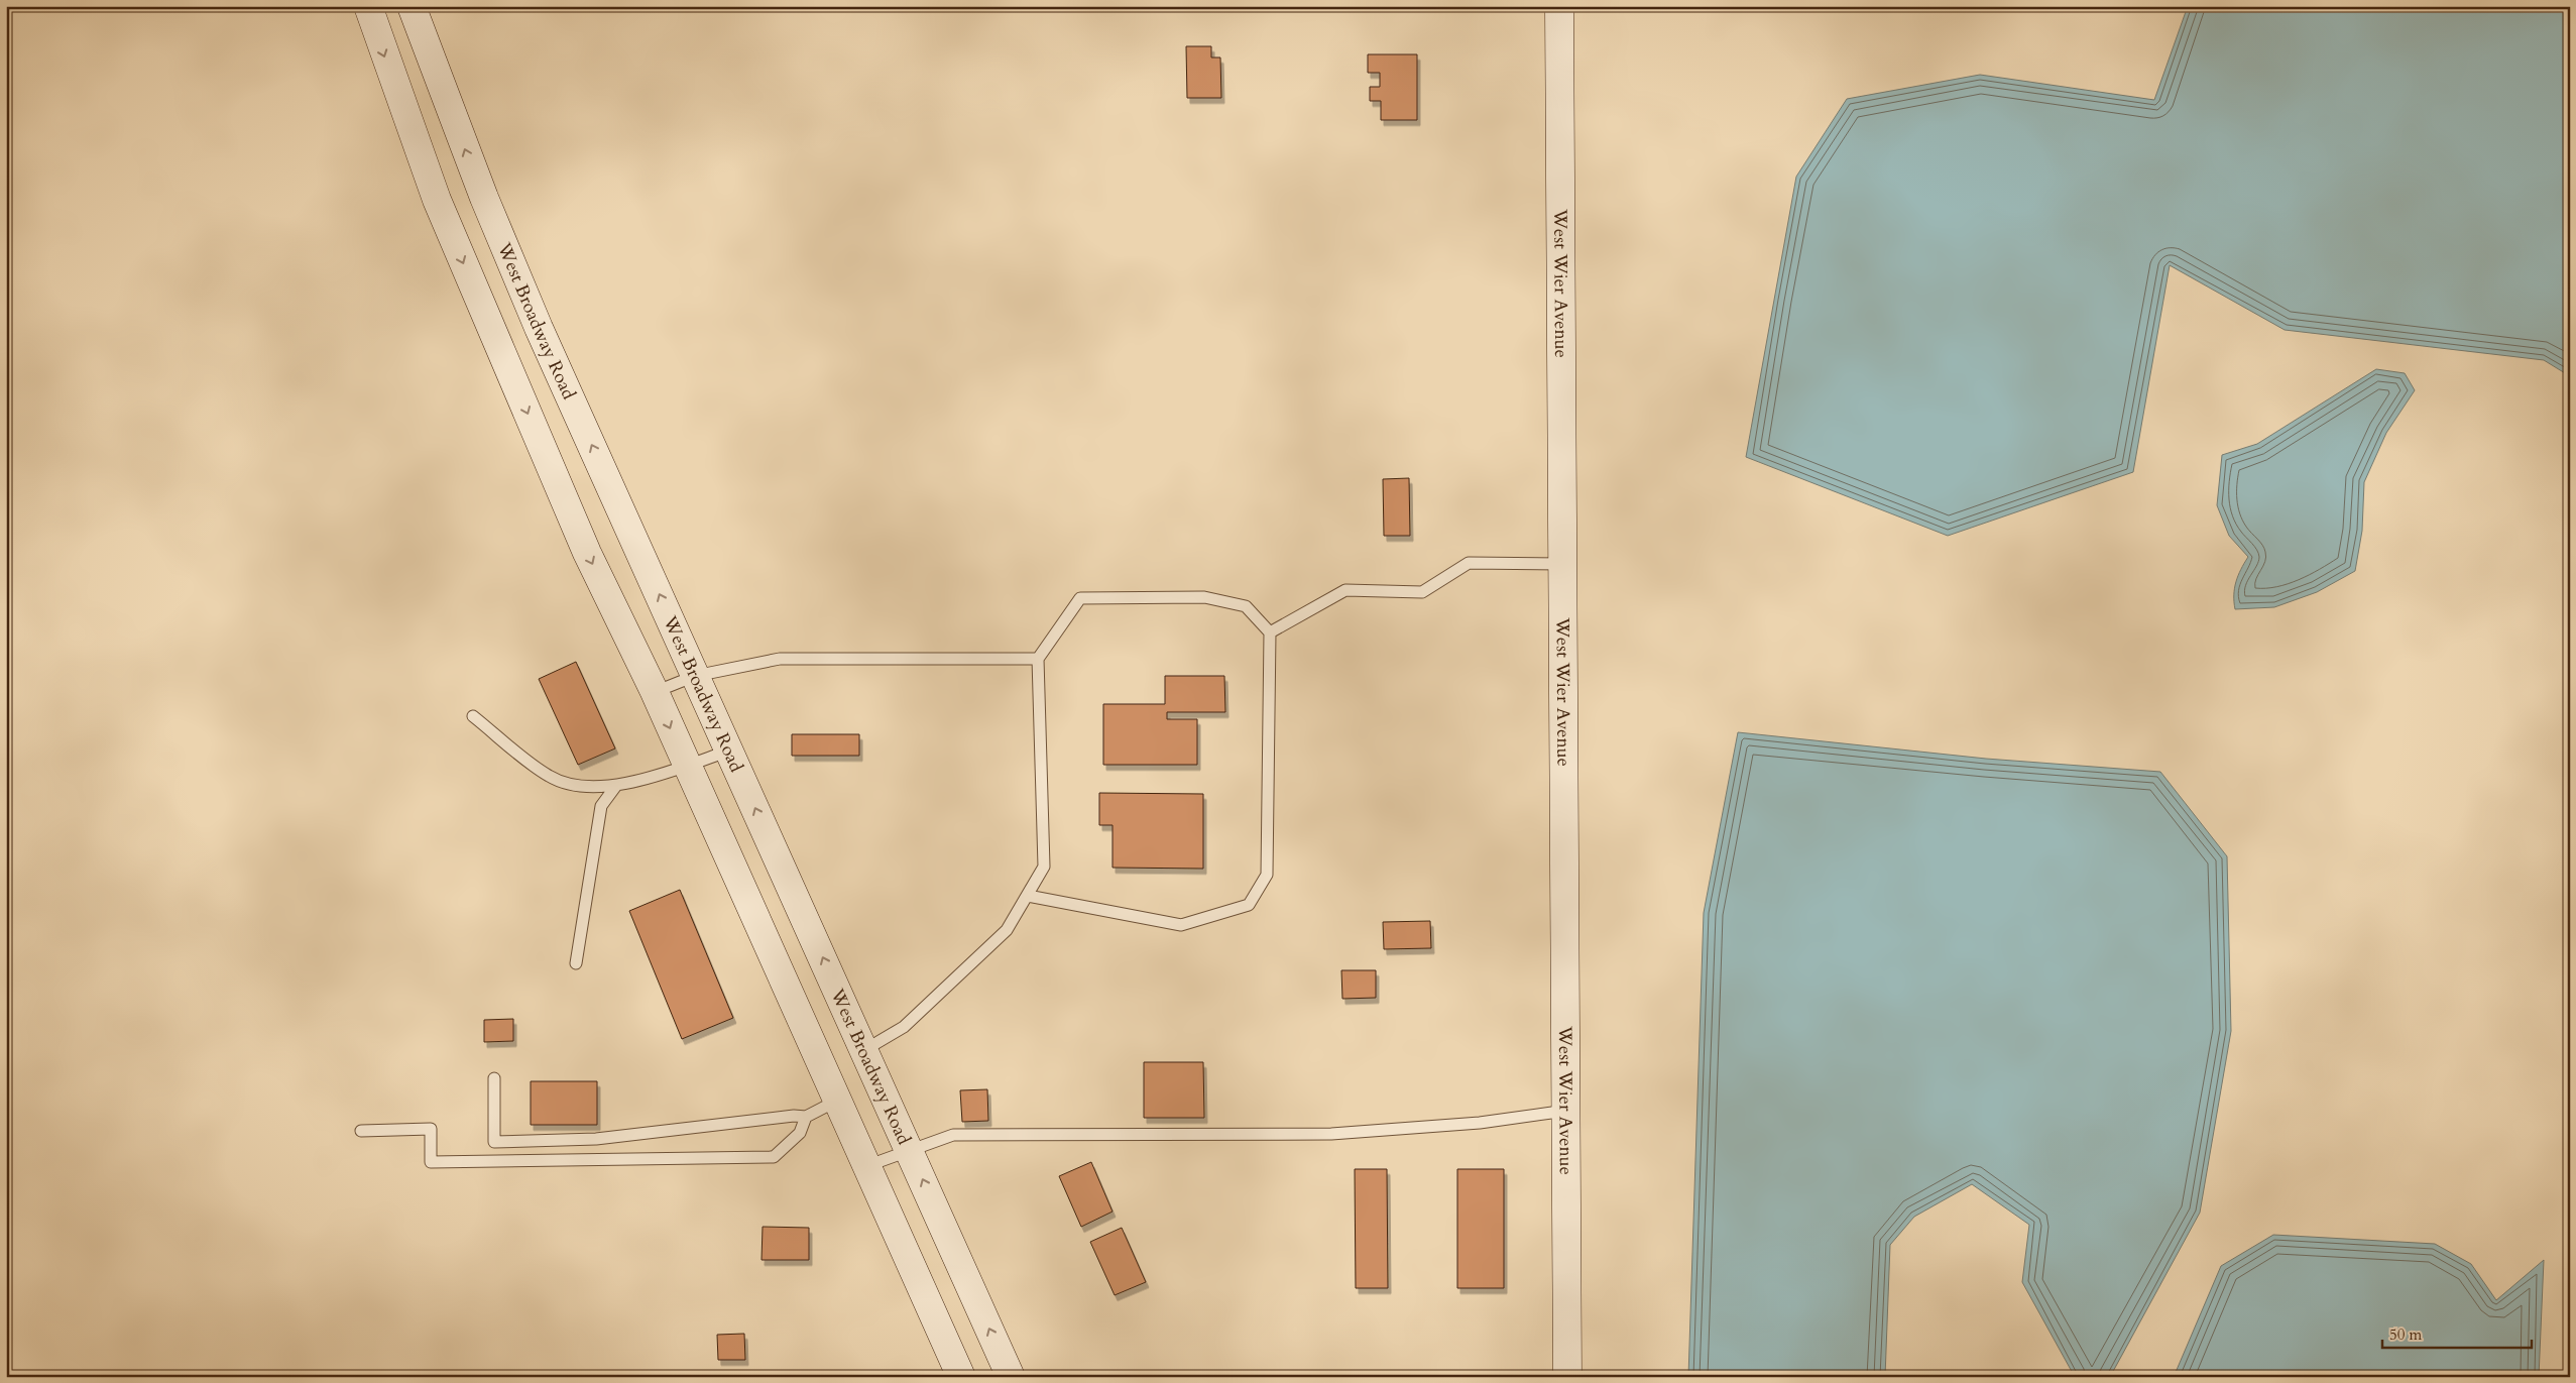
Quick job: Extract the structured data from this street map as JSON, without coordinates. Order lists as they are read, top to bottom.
{
  "streets": {
    "main road": ["West Wier Avenue", "West Broadway Road"]
  },
  "scale_bar": "50 m"
}
